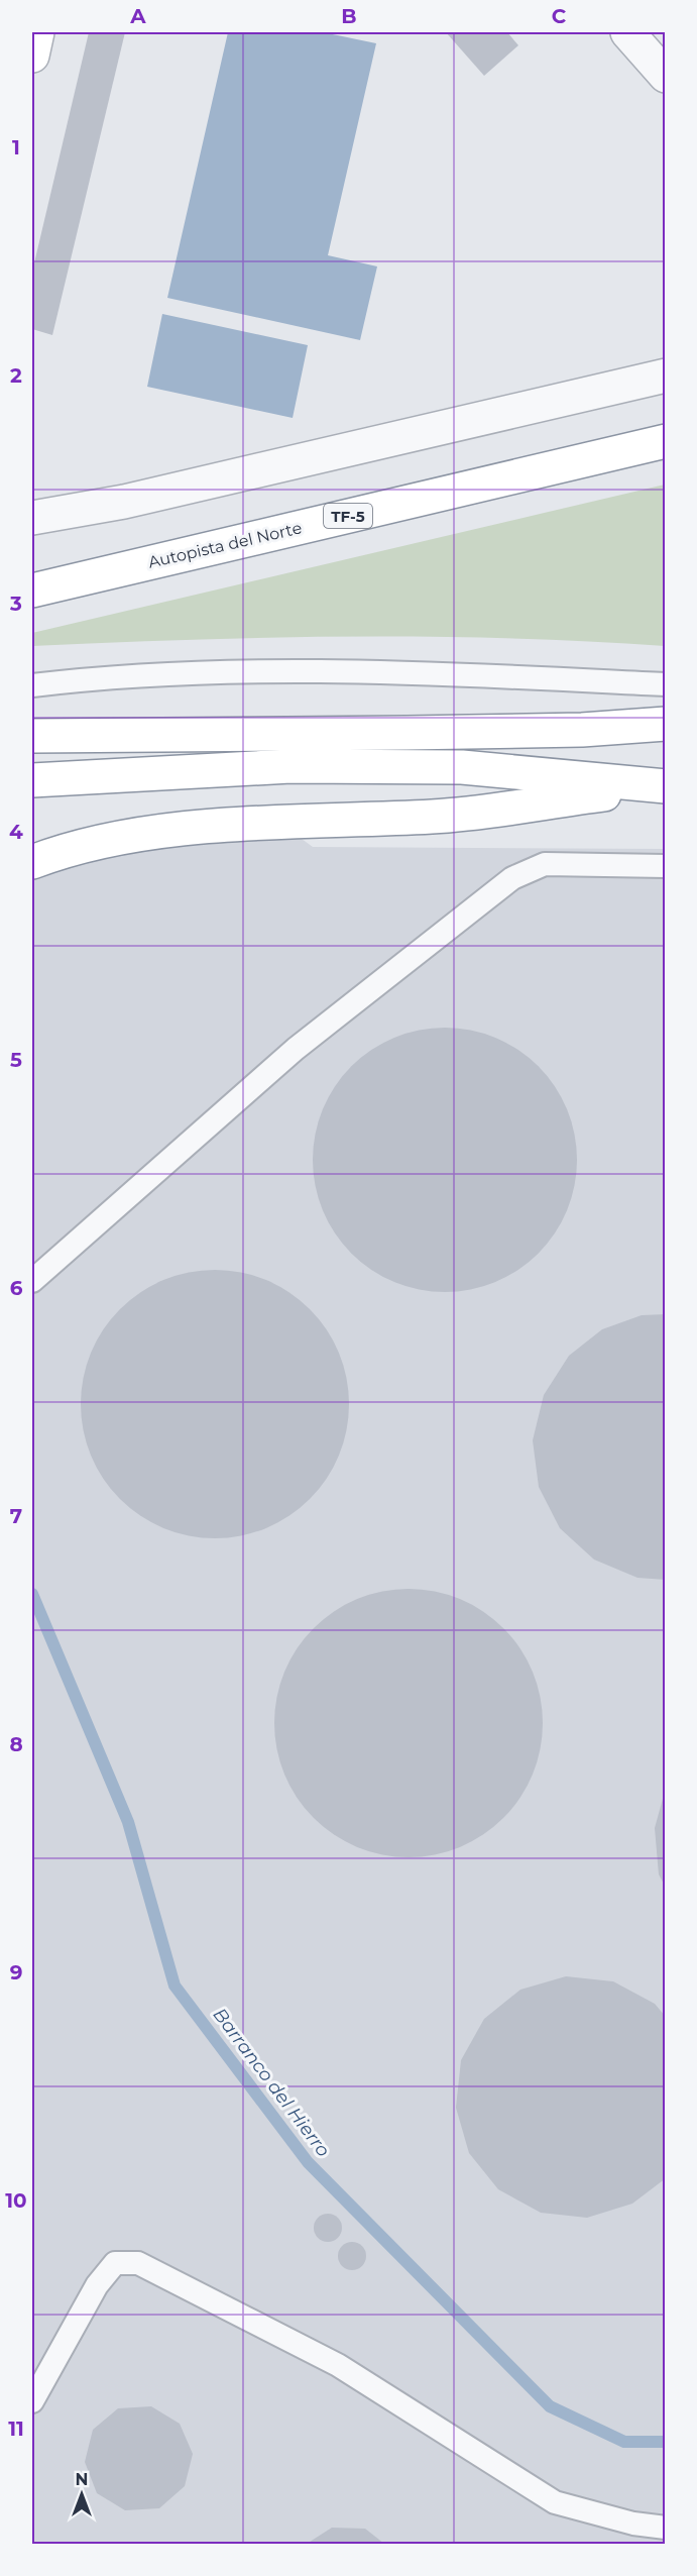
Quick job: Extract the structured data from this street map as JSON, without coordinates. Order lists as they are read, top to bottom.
{
  "streets": {
    "main road": ["TF-5", "Autopista del Norte"]
  },
  "water": ["Barranco del Hierro"],
  "north": "top",
  "grid": {
    "columns": ["A", "B", "C"],
    "rows": [
      "1",
      "2",
      "3",
      "4",
      "5",
      "6",
      "7",
      "8",
      "9",
      "10",
      "11"
    ]
  }
}
